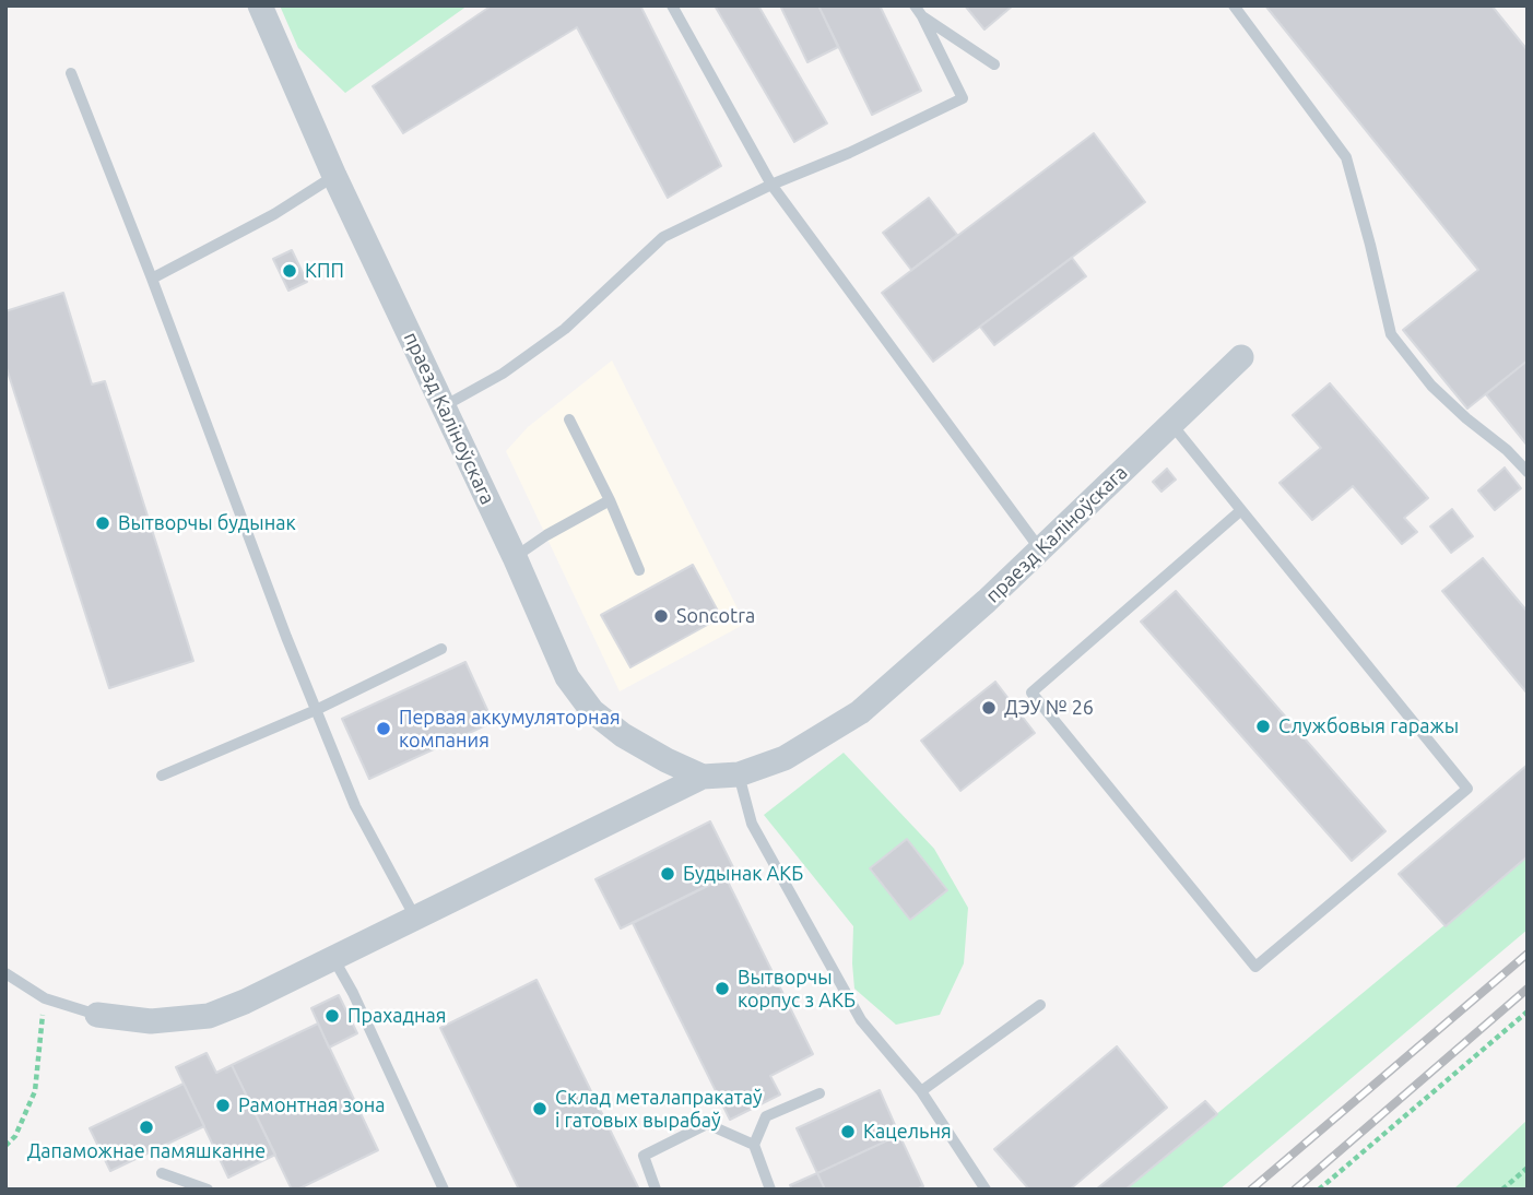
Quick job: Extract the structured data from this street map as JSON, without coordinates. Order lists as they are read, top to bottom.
{
  "streets": {
    "street": ["праезд Каліноўскага"]
  },
  "places": [
    "КПП",
    "Вытворчы будынак",
    "Soncotra",
    "ДЭУ № 26",
    "Службовыя гаражы",
    "Первая аккумуляторная компания",
    "Будынак АКБ",
    "Вытворчы корпус з АКБ",
    "Прахадная",
    "Рамонтная зона",
    "Склад металапракатаў і гатовых вырабаў",
    "Дапаможнае памяшканне",
    "Кацельня"
  ]
}
